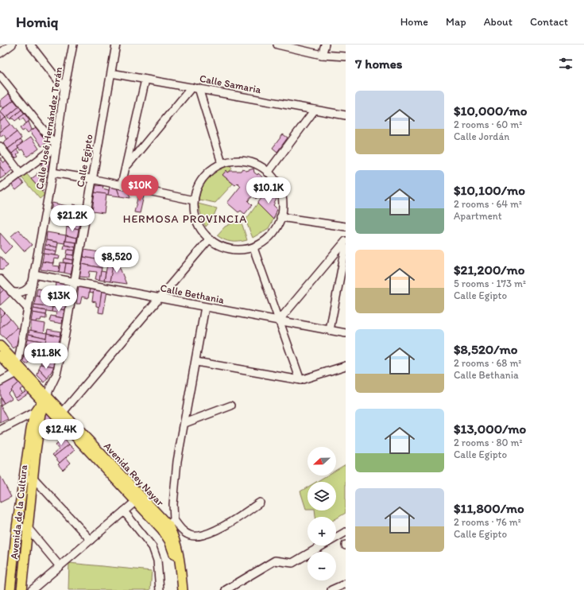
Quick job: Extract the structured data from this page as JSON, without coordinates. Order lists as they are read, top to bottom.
{
  "streets": {
    "main road": ["Avenida Rey Nayar", "Avenida de la Cultura"],
    "street": [
      "Calle Samaria",
      "Calle José Hernández Terán",
      "Calle Egipto",
      "Calle Bethania"
    ]
  },
  "crossings": [
    ["Calle Samaria", "Calle Egipto"],
    ["Calle José Hernández Terán", "Calle Bethania"],
    ["Calle José Hernández Terán", "Avenida Rey Nayar"],
    ["Calle Egipto", "Calle Bethania"],
    ["Calle Egipto", "Avenida Rey Nayar"],
    ["Calle Egipto", "Avenida de la Cultura"],
    ["Avenida Rey Nayar", "Avenida de la Cultura"]
  ],
  "districts": ["HERMOSA PROVINCIA"],
  "north": "left",
  "page": {
    "header": "Homiq",
    "nav": [
      "Home",
      "Map",
      "About",
      "Contact"
    ],
    "heading": "7 homes",
    "list": [
      {
        "name": "$10,000/mo",
        "note": "2 rooms · 60 m² · Calle Jordán"
      },
      {
        "name": "$10,100/mo",
        "note": "2 rooms · 64 m² · Apartment"
      },
      {
        "name": "$21,200/mo",
        "note": "5 rooms · 173 m² · Calle Egipto"
      },
      {
        "name": "$8,520/mo",
        "note": "2 rooms · 68 m² · Calle Bethania"
      },
      {
        "name": "$13,000/mo",
        "note": "2 rooms · 80 m² · Calle Egipto"
      },
      {
        "name": "$11,800/mo",
        "note": "2 rooms · 76 m² · Calle Egipto"
      }
    ],
    "price": [
      "$10K",
      "$10.1K",
      "$21.2K",
      "$8,520",
      "$13K",
      "$11.8K",
      "$12.4K"
    ],
    "map_buttons": ["+", "−"]
  }
}
